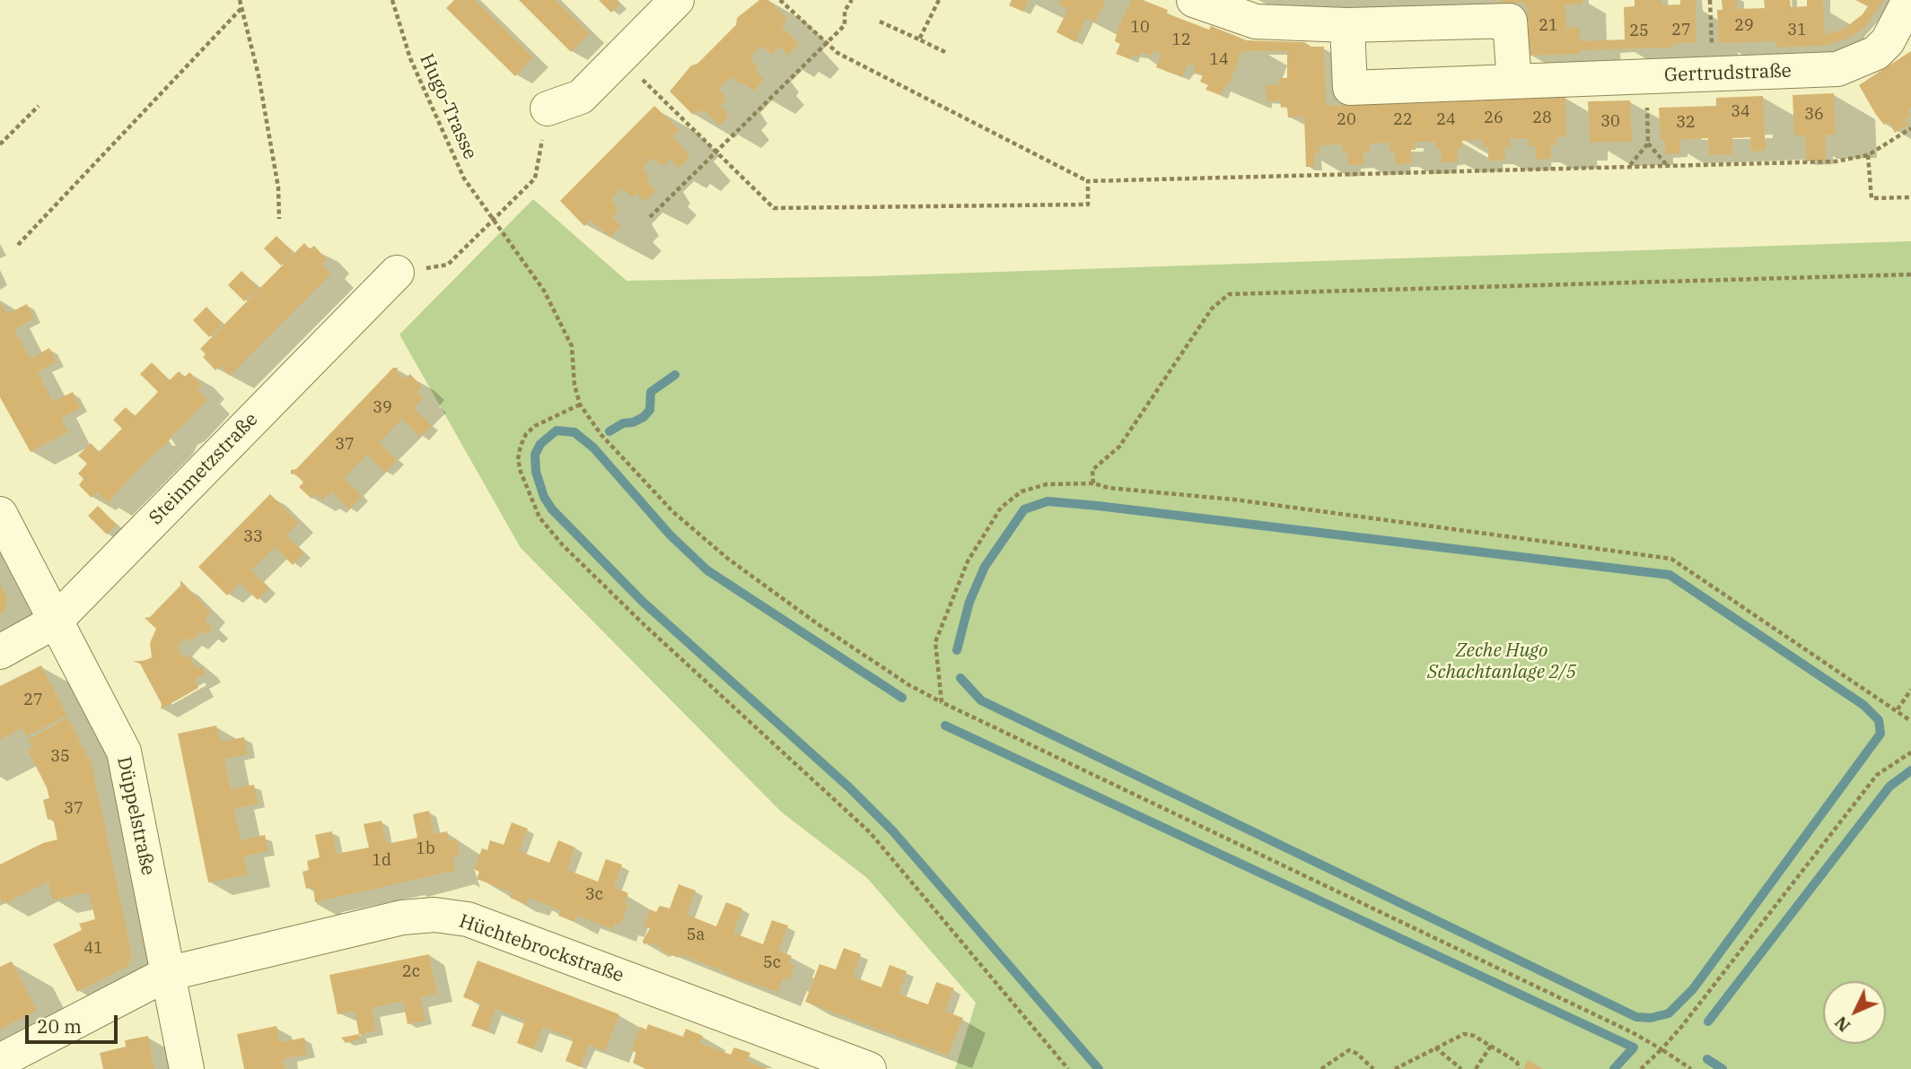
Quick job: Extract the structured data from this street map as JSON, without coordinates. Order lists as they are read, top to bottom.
{
  "streets": {
    "street": [
      "Gertrudstraße",
      "Steinmetzstraße",
      "Düppelstraße",
      "Hüchtebrockstraße"
    ],
    "path": ["Hugo-Trasse"]
  },
  "crossings": [
    ["Steinmetzstraße", "Düppelstraße"],
    ["Düppelstraße", "Hüchtebrockstraße"]
  ],
  "parks": ["Zeche Hugo Schachtanlage 2/5"],
  "house_numbers": [
    "21",
    "29",
    "10",
    "27",
    "31",
    "25",
    "12",
    "14",
    "34",
    "36",
    "26",
    "28",
    "20",
    "22",
    "24",
    "30",
    "32",
    "39",
    "37",
    "33",
    "27",
    "35",
    "37",
    "1b",
    "1d",
    "3c",
    "5a",
    "41",
    "5c",
    "2c"
  ],
  "scale_bar": "20 m",
  "north": "bottom left"
}
